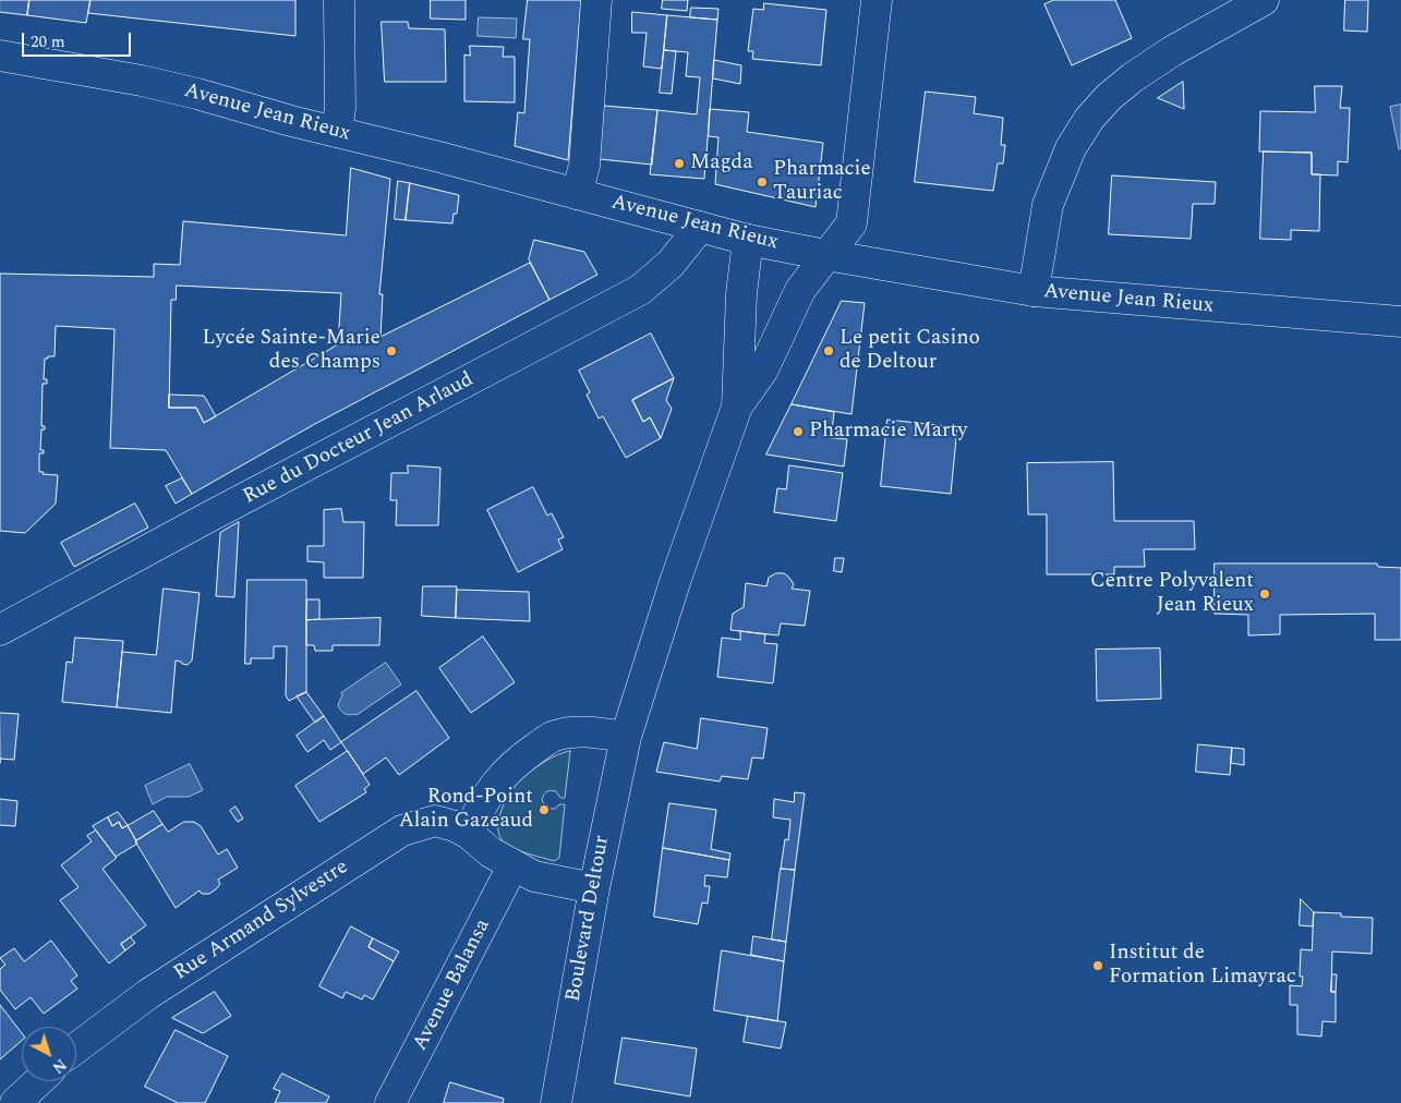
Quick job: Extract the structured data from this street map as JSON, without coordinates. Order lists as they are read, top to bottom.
{
  "streets": {
    "street": [
      "Avenue Jean Rieux",
      "Rue du Docteur Jean Arlaud",
      "Boulevard Deltour",
      "Rue Armand Sylvestre",
      "Avenue Balansa"
    ]
  },
  "crossings": [
    ["Avenue Jean Rieux", "Rue du Docteur Jean Arlaud"],
    ["Avenue Jean Rieux", "Boulevard Deltour"]
  ],
  "places": [
    "Magda",
    "Pharmacie Tauriac",
    "Lycée Sainte-Marie des Champs",
    "Le petit Casino de Deltour",
    "Pharmacie Marty",
    "Centre Polyvalent Jean Rieux",
    "Rond-Point Alain Gazeaud",
    "Institut de Formation Limayrac"
  ],
  "scale_bar": "20 m",
  "north": "bottom right"
}
